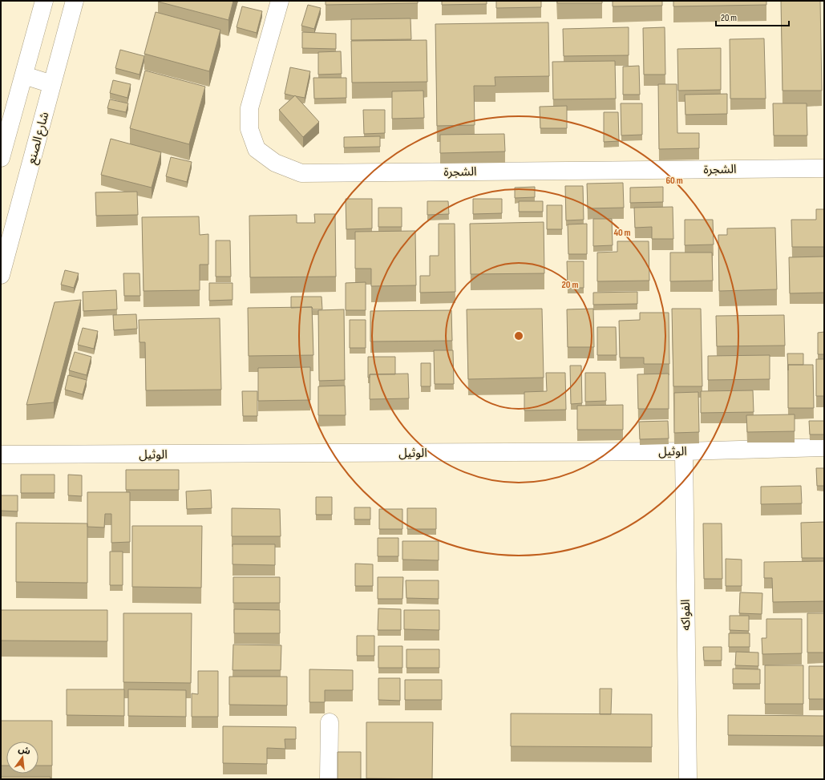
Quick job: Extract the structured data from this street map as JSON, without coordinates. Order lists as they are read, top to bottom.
{
  "streets": {
    "street": [
      "شارع الصنع",
      "الشجرة",
      "الوثيل",
      "الفواكه"
    ]
  },
  "crossings": [
    ["الوثيل", "الفواكه"]
  ],
  "scale_bar": "20 m",
  "north": "top",
  "rings": ["60 m", "40 m", "20 m"]
}
